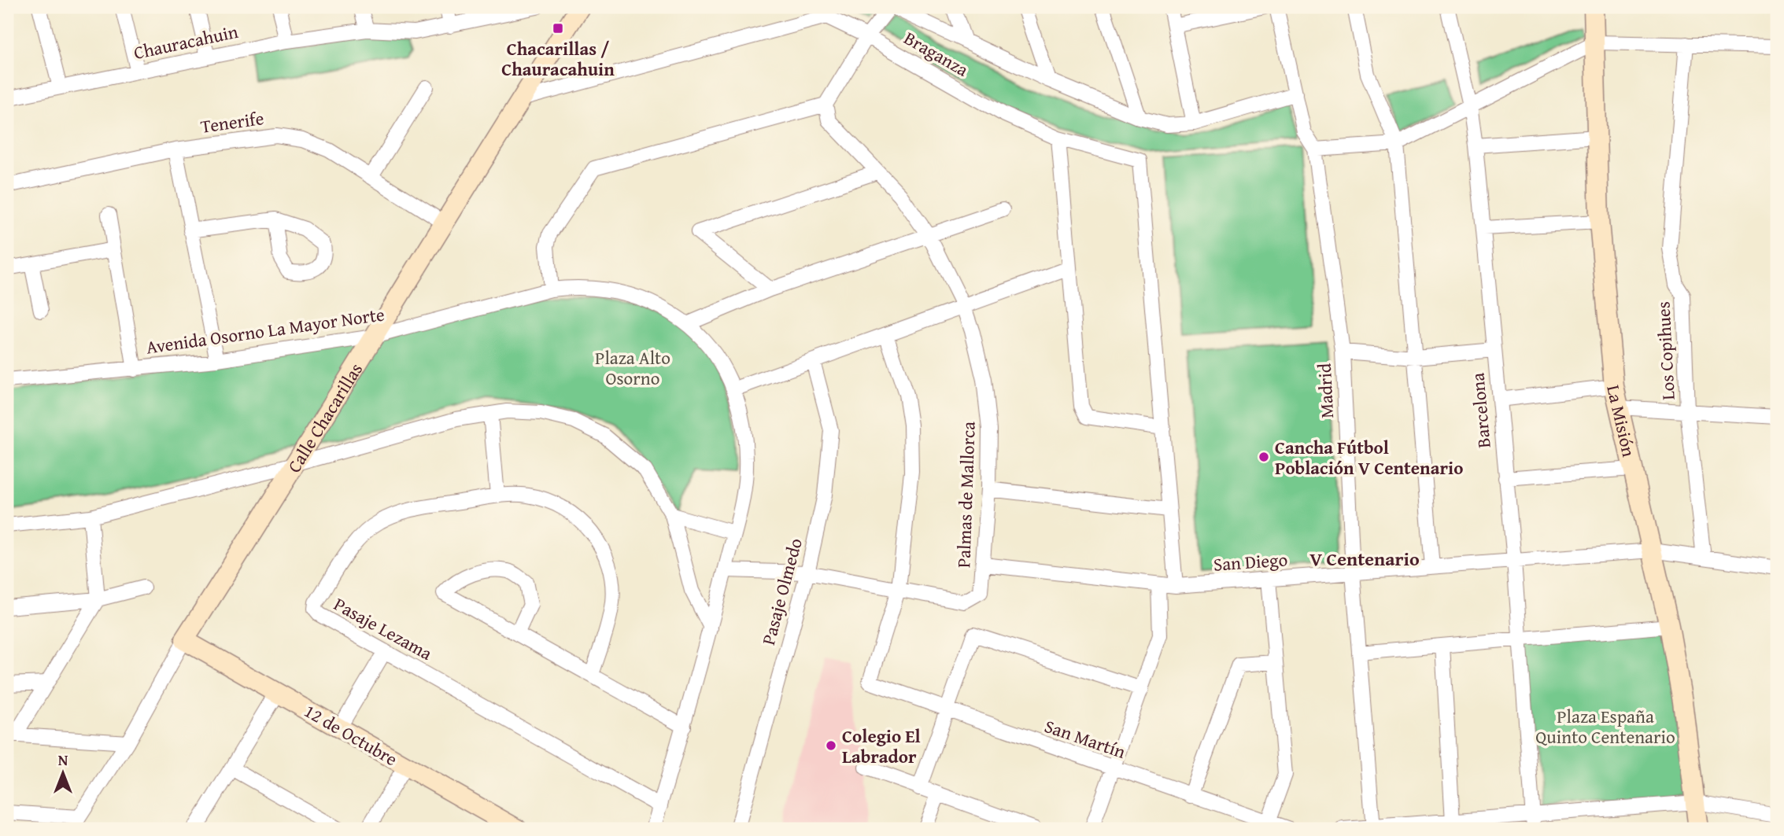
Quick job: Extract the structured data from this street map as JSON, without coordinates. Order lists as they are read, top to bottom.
{
  "streets": {
    "street": [
      "Chauracahuin",
      "Braganza",
      "Tenerife",
      "Avenida Osorno La Mayor Norte",
      "Los Copihues",
      "Madrid",
      "Barcelona",
      "Calle Chacarillas",
      "La Misión",
      "Palmas de Mallorca",
      "San Diego",
      "Pasaje Olmedo",
      "Pasaje Lezama",
      "12 de Octubre",
      "San Martín"
    ]
  },
  "crossings": [
    ["Braganza", "Calle Chacarillas"],
    ["Tenerife", "Calle Chacarillas"],
    ["Avenida Osorno La Mayor Norte", "Calle Chacarillas"],
    ["Avenida Osorno La Mayor Norte", "Palmas de Mallorca"],
    ["Avenida Osorno La Mayor Norte", "Pasaje Lezama"],
    ["Los Copihues", "San Diego"],
    ["Madrid", "San Diego"],
    ["Barcelona", "San Diego"],
    ["Calle Chacarillas", "12 de Octubre"],
    ["La Misión", "San Diego"],
    ["Palmas de Mallorca", "San Diego"],
    ["Palmas de Mallorca", "Pasaje Olmedo"],
    ["Palmas de Mallorca", "San Martín"]
  ],
  "districts": ["V Centenario"],
  "parks": ["Plaza Alto Osorno", "Plaza España Quinto Centenario"],
  "places": {
    "transit": ["Chacarillas / Chauracahuin"],
    "other": ["Cancha Fútbol Población V Centenario", "Colegio El Labrador"]
  },
  "north": "top"
}
